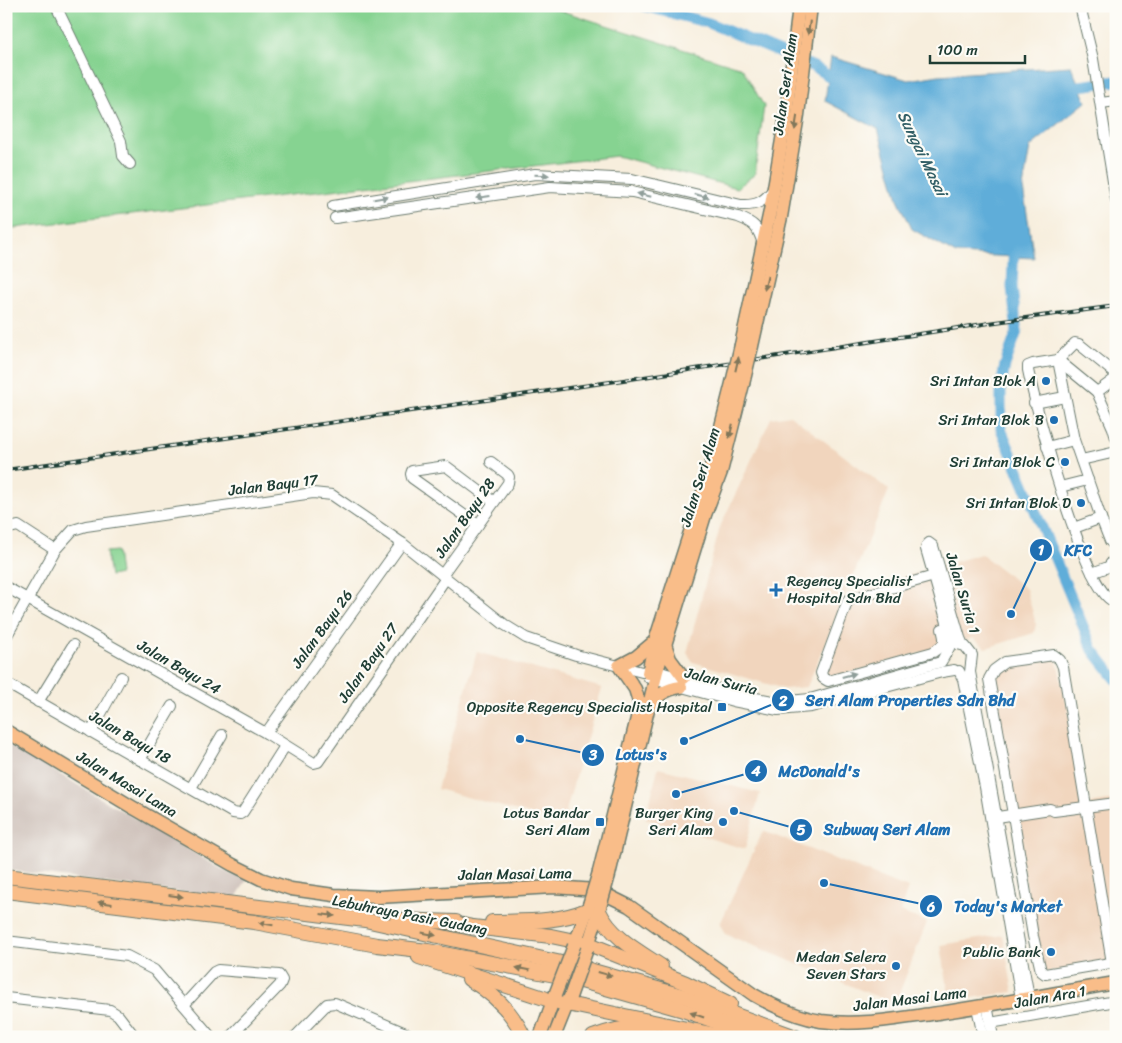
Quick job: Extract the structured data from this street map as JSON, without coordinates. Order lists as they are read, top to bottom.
{
  "streets": {
    "highway": ["Lebuhraya Pasir Gudang"],
    "main road": ["Jalan Seri Alam", "Jalan Masai Lama"],
    "street": [
      "Jalan Bayu 17",
      "Jalan Bayu 28",
      "Jalan Suria 1",
      "Jalan Bayu 26",
      "Jalan Bayu 27",
      "Jalan Bayu 24",
      "Jalan Suria",
      "Jalan Bayu 18",
      "Jalan Ara 1"
    ]
  },
  "crossings": [
    ["Jalan Seri Alam", "Jalan Bayu 17"],
    ["Jalan Seri Alam", "Jalan Suria"],
    ["Jalan Bayu 17", "Jalan Bayu 28"],
    ["Jalan Bayu 17", "Jalan Bayu 26"],
    ["Jalan Bayu 17", "Jalan Bayu 27"],
    ["Jalan Bayu 17", "Jalan Bayu 24"],
    ["Jalan Bayu 17", "Jalan Suria"],
    ["Jalan Bayu 28", "Jalan Bayu 27"],
    ["Jalan Suria 1", "Jalan Suria"],
    ["Jalan Bayu 26", "Jalan Bayu 24"],
    ["Jalan Bayu 27", "Jalan Bayu 24"],
    ["Jalan Bayu 24", "Jalan Bayu 18"]
  ],
  "water": ["Sungai Masai"],
  "places": {
    "other": [
      "Sri Intan Blok A",
      "Sri Intan Blok B",
      "Sri Intan Blok C",
      "Sri Intan Blok D",
      "KFC",
      "Lotus's",
      "Seri Alam Properties Sdn Bhd",
      "McDonald's",
      "Subway Seri Alam",
      "Burger King Seri Alam",
      "Today's Market",
      "Public Bank",
      "Medan Selera Seven Stars"
    ],
    "health": ["Regency Specialist Hospital Sdn Bhd"],
    "transit": ["Opposite Regency Specialist Hospital", "Lotus Bandar Seri Alam"]
  },
  "scale_bar": "100 m"
}
